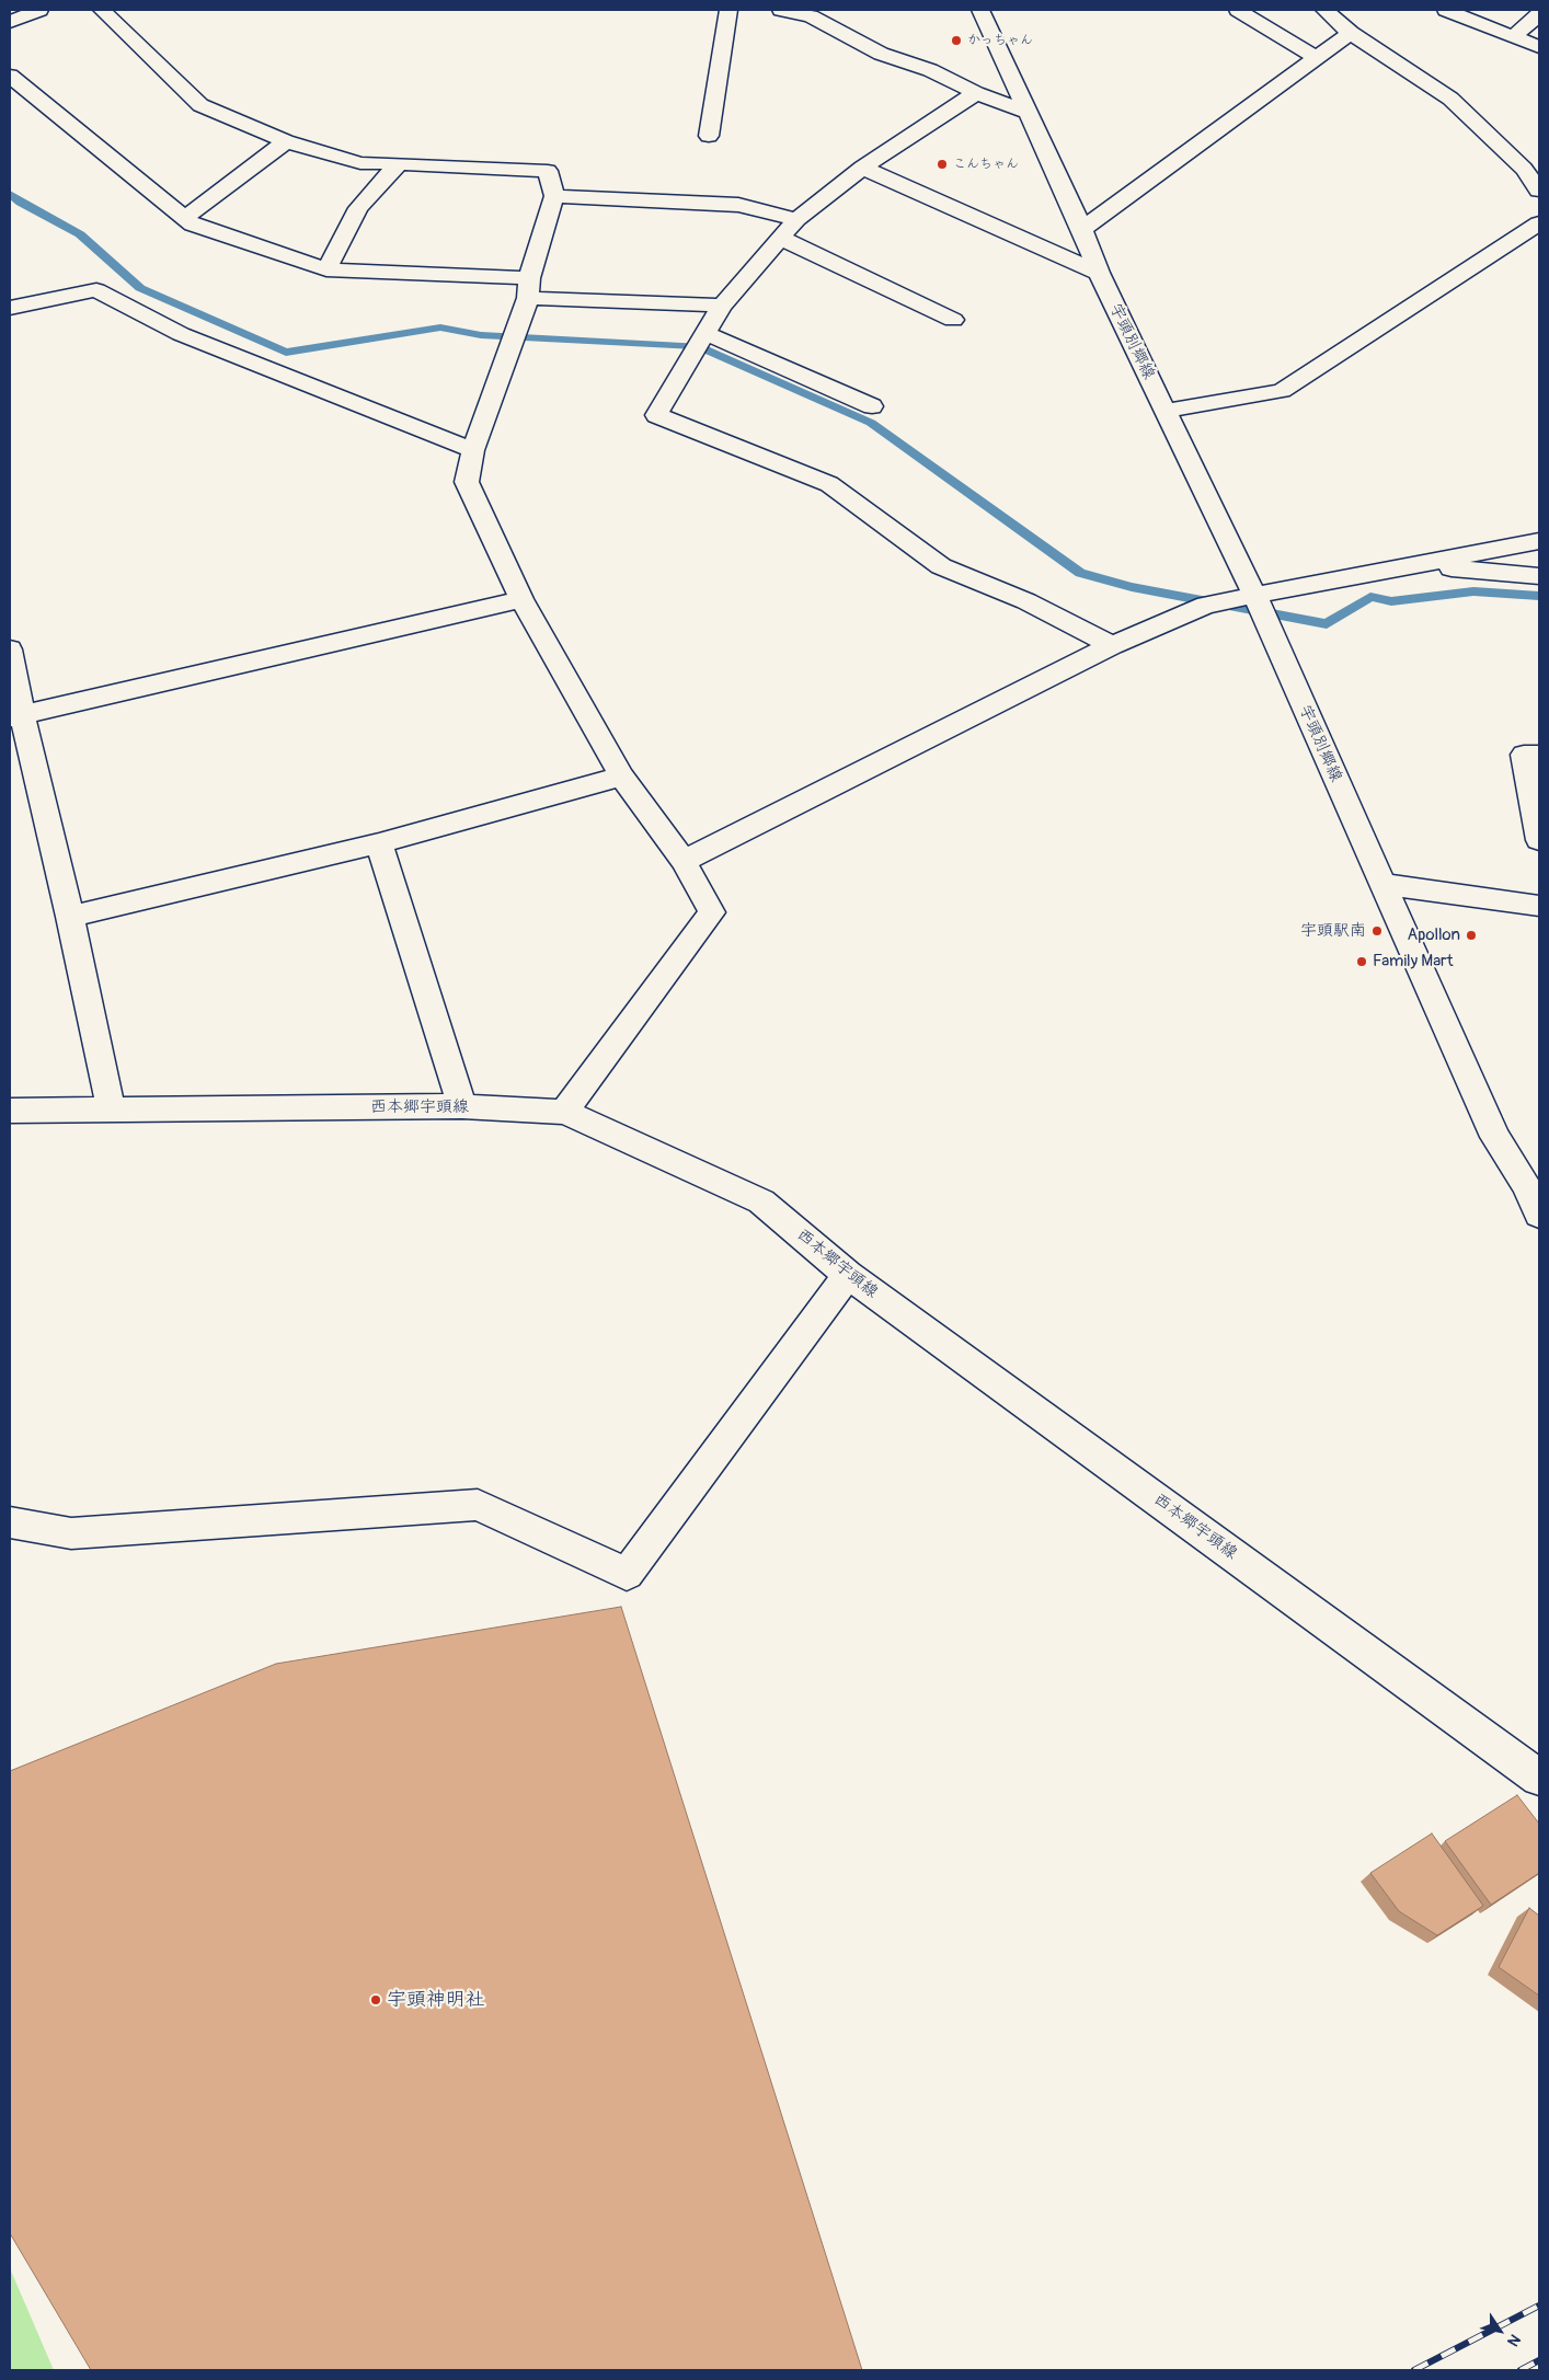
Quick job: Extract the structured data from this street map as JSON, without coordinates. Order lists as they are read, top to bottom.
{
  "streets": {
    "street": ["宇頭別郷線", "西本郷宇頭線"]
  },
  "places": [
    "かっちゃん",
    "こんちゃん",
    "宇頭駅南",
    "Apollon",
    "Family Mart",
    "宇頭神明社"
  ],
  "north": "bottom right"
}
